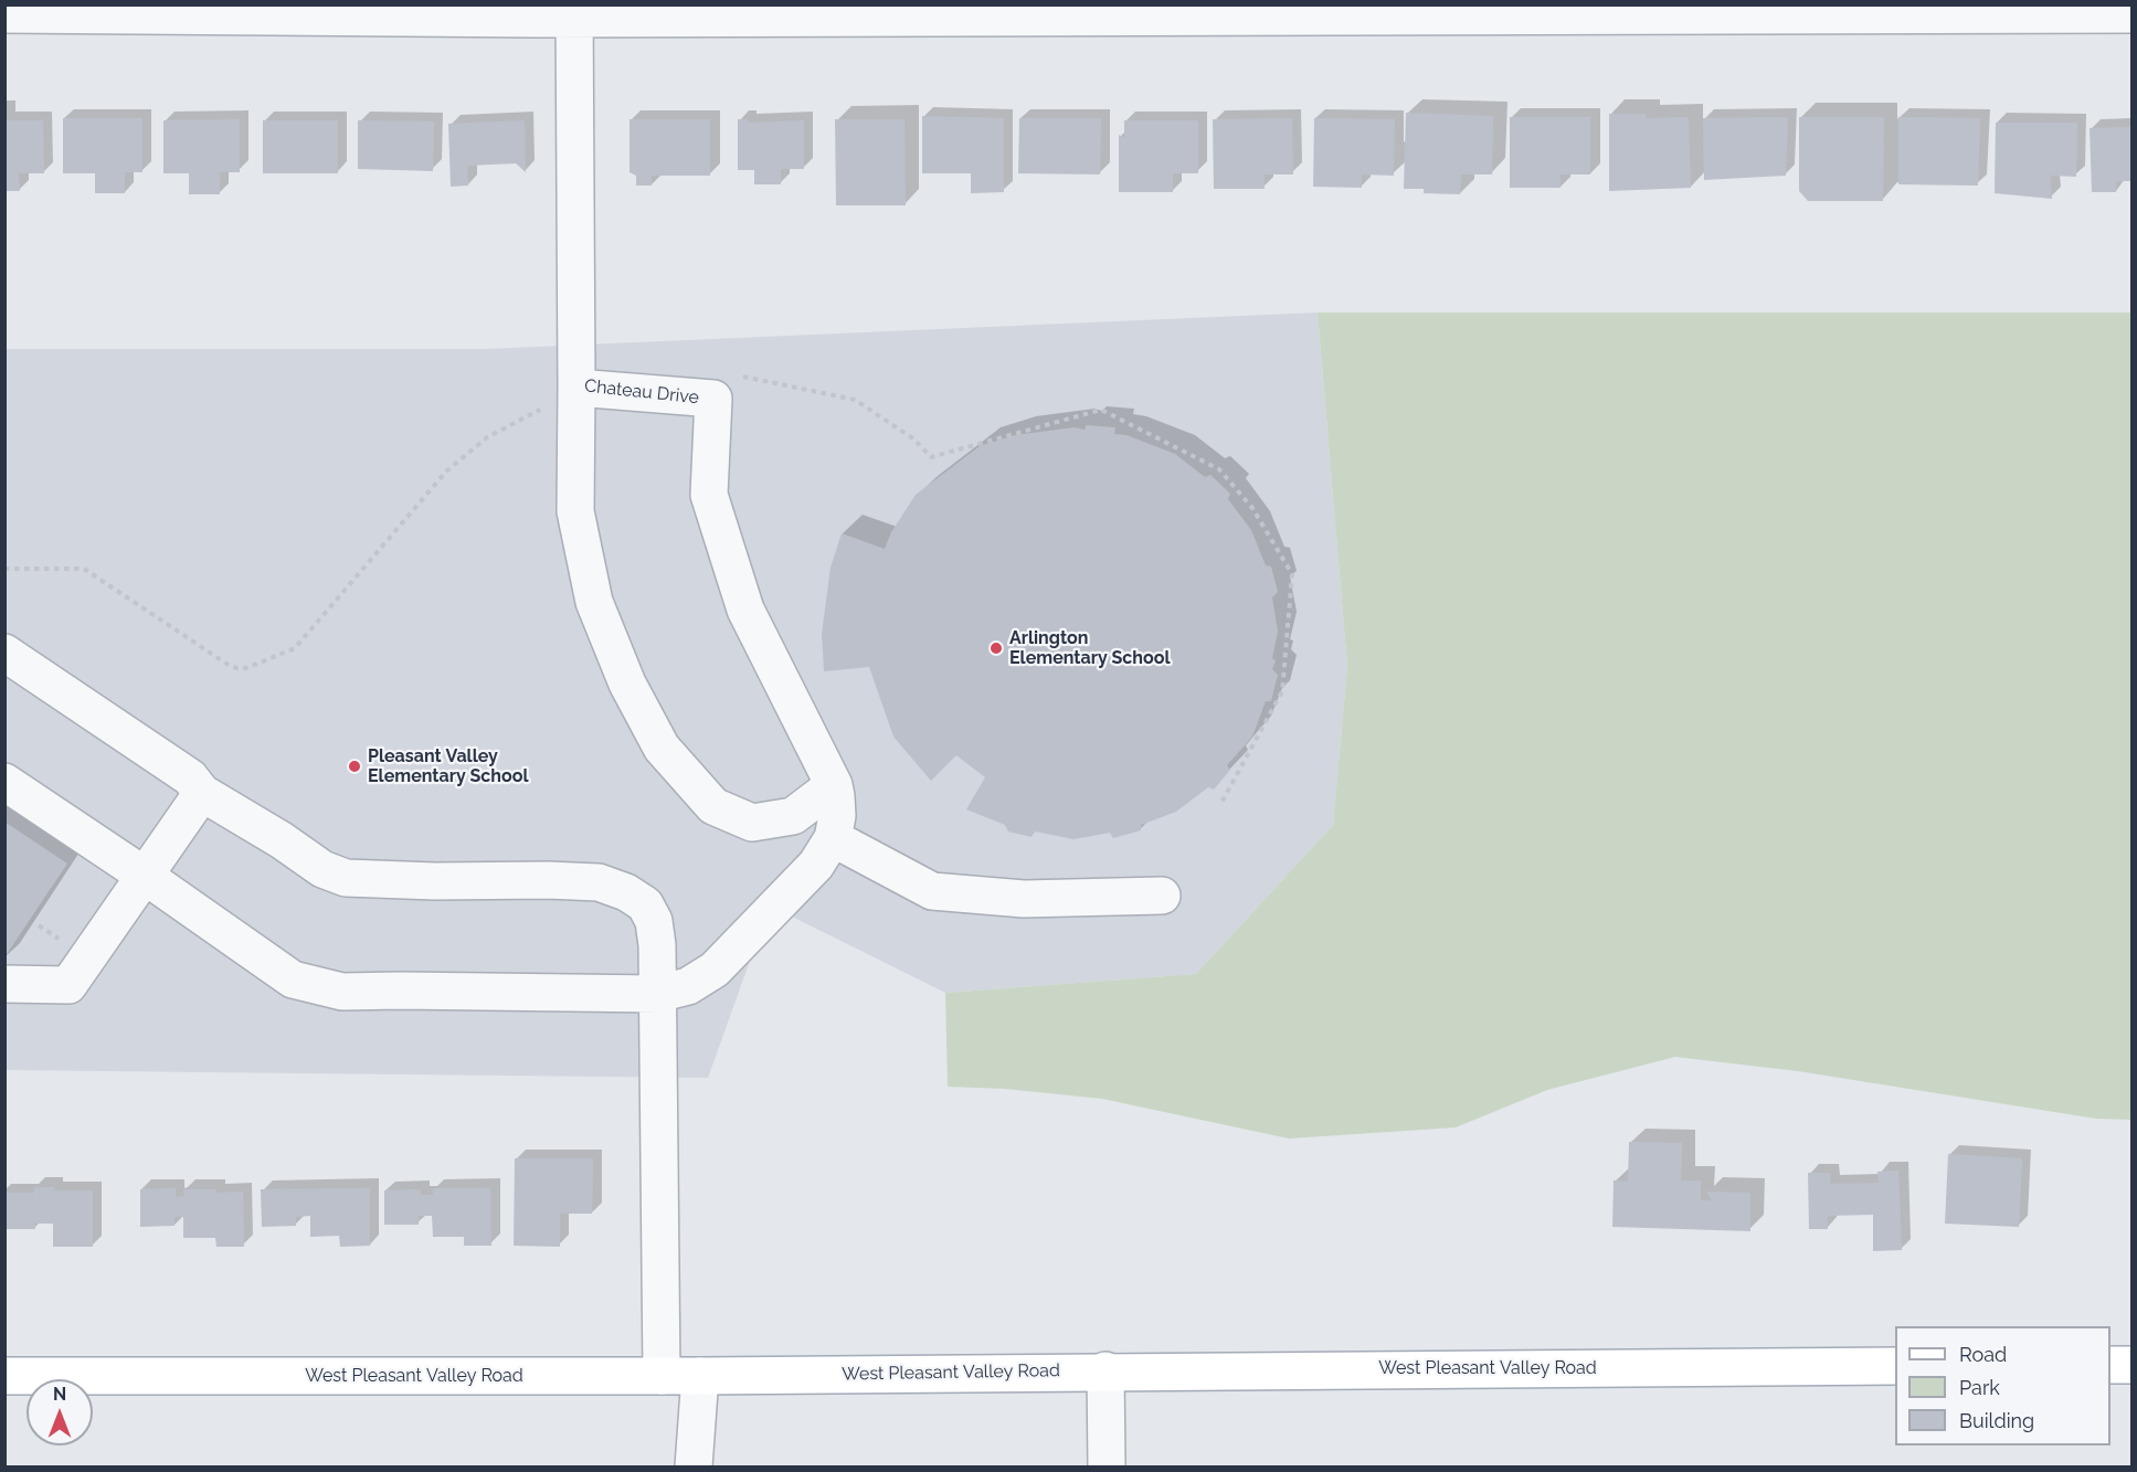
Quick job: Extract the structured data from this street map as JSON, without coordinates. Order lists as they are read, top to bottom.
{
  "streets": {
    "main road": ["West Pleasant Valley Road"],
    "street": ["Chateau Drive"]
  },
  "places": ["Arlington Elementary School", "Pleasant Valley Elementary School"],
  "legend": ["Road", "Park", "Building"],
  "north": "top"
}
